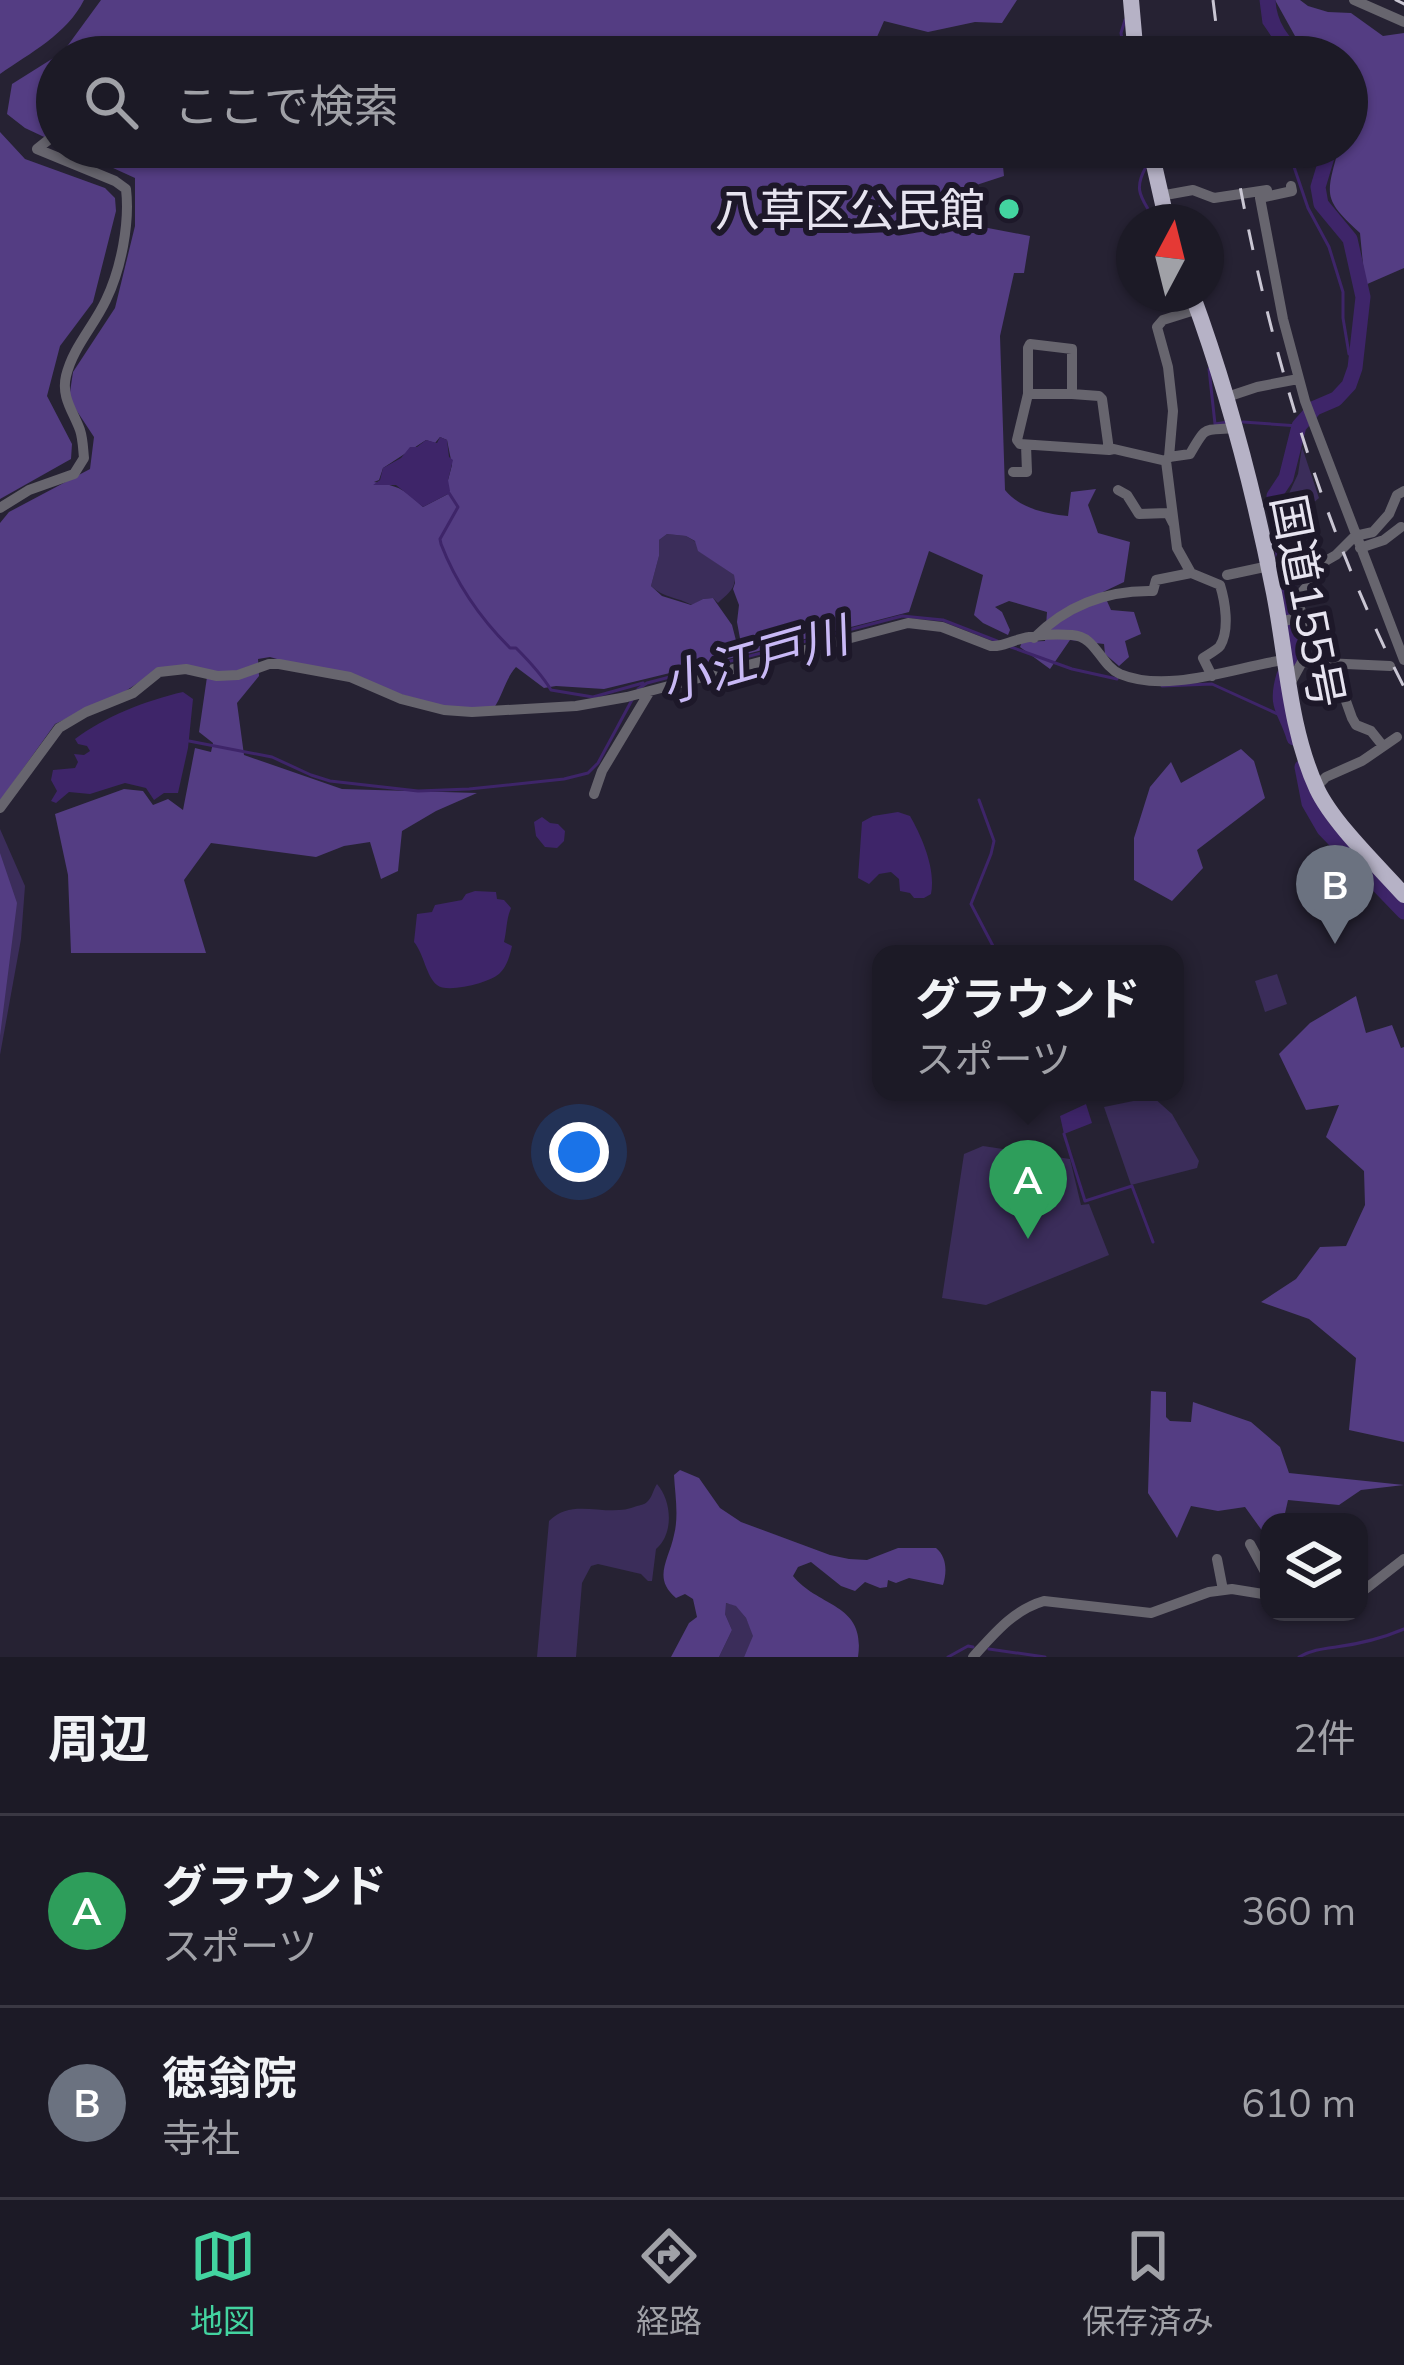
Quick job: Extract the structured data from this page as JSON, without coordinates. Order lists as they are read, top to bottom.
{
  "streets": {
    "highway": ["国道155号"]
  },
  "water": ["小江戸川"],
  "places": ["八草区公民館"],
  "north": "top",
  "page": {
    "search": "ここで検索",
    "pins": ["B", "A"],
    "popup": ["グラウンド", "スポーツ"],
    "heading": ["周辺", "2件"],
    "list": [
      {
        "mark": "A",
        "name": "グラウンド",
        "note": "スポーツ",
        "value": "360 m"
      },
      {
        "mark": "B",
        "name": "徳翁院",
        "note": "寺社",
        "value": "610 m"
      }
    ],
    "nav": ["地図", "経路", "保存済み"]
  }
}
